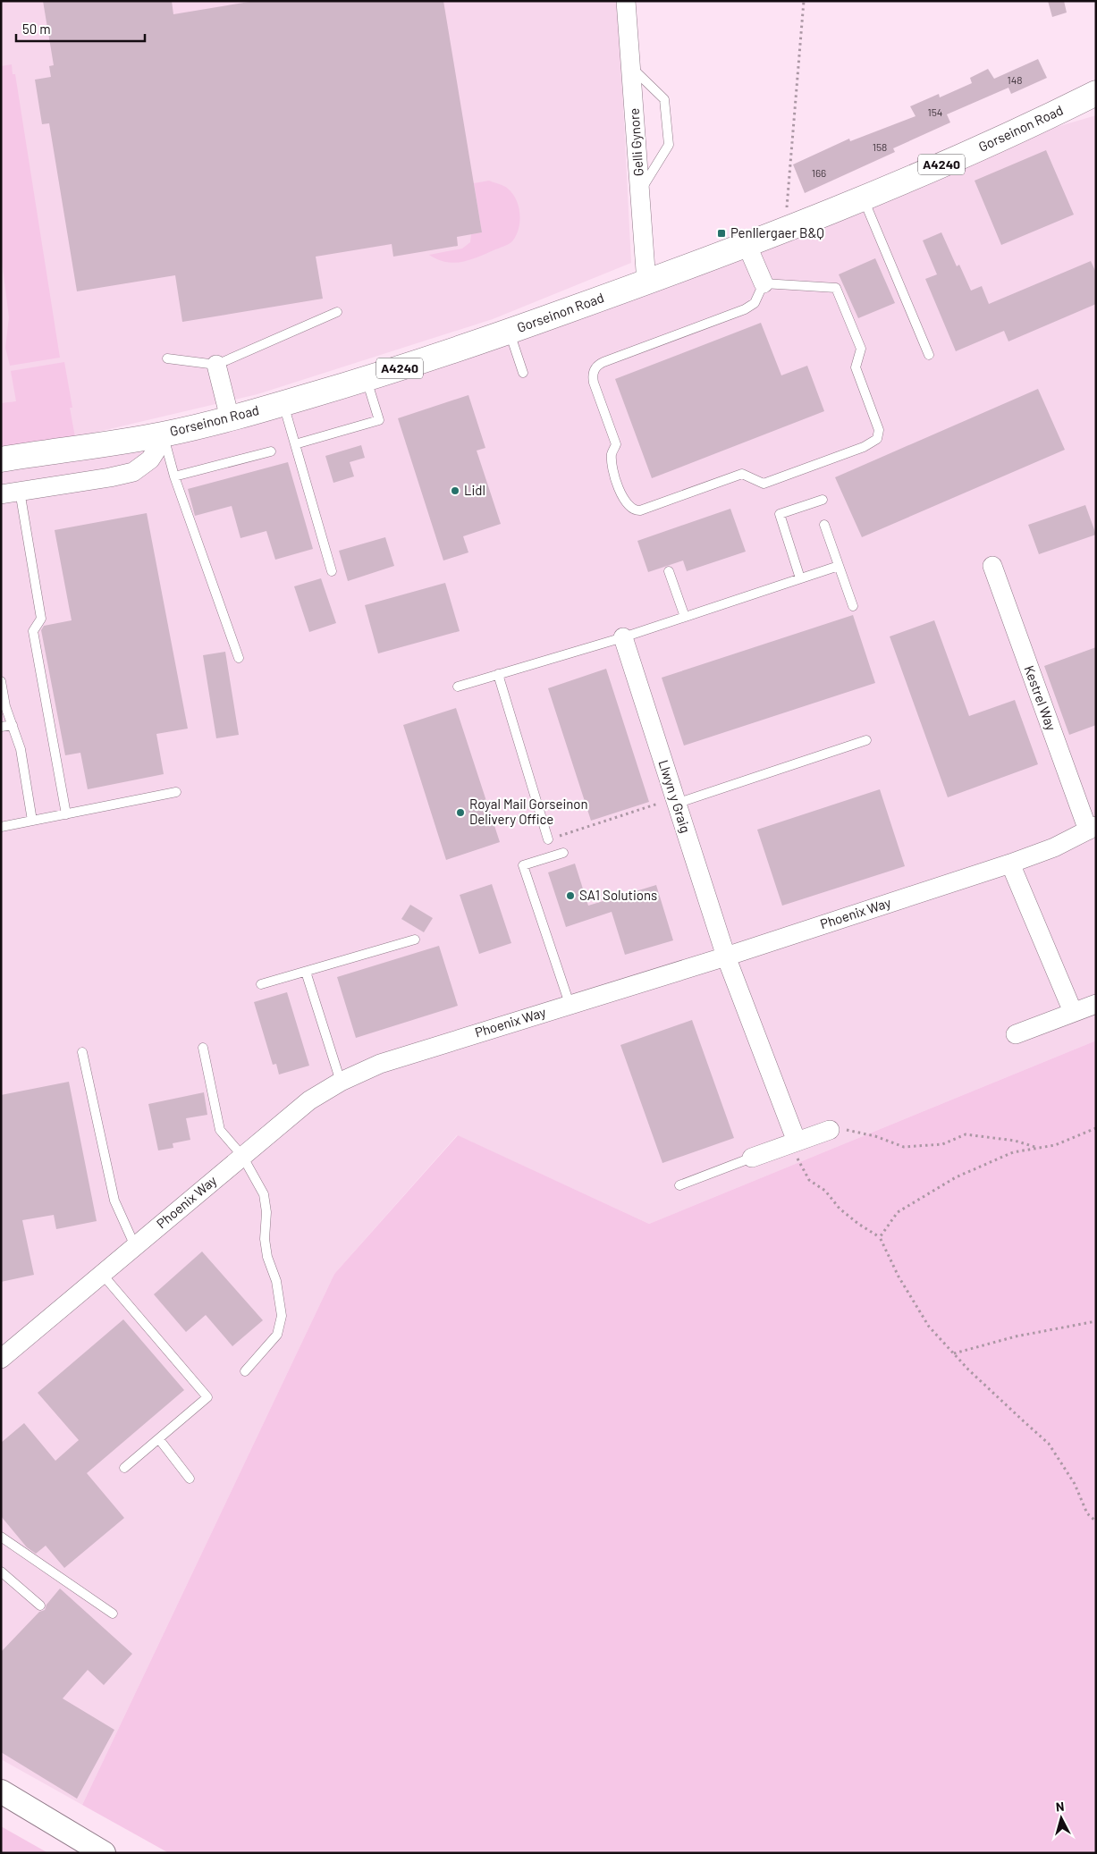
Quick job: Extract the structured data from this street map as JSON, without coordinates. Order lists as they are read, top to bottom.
{
  "streets": {
    "main road": ["Gorseinon Road", "A4240"],
    "street": [
      "Gelli Gynore",
      "Kestrel Way",
      "Llwyn y Graig",
      "Phoenix Way"
    ]
  },
  "crossings": [
    ["Gorseinon Road", "Gelli Gynore"],
    ["Kestrel Way", "Phoenix Way"],
    ["Llwyn y Graig", "Phoenix Way"]
  ],
  "places": {
    "transit": ["Penllergaer B&Q"],
    "other": ["Lidl", "Royal Mail Gorseinon Delivery Office", "SA1 Solutions"]
  },
  "house_numbers": [
    "148",
    "154",
    "158",
    "166"
  ],
  "scale_bar": "50 m",
  "north": "top"
}
